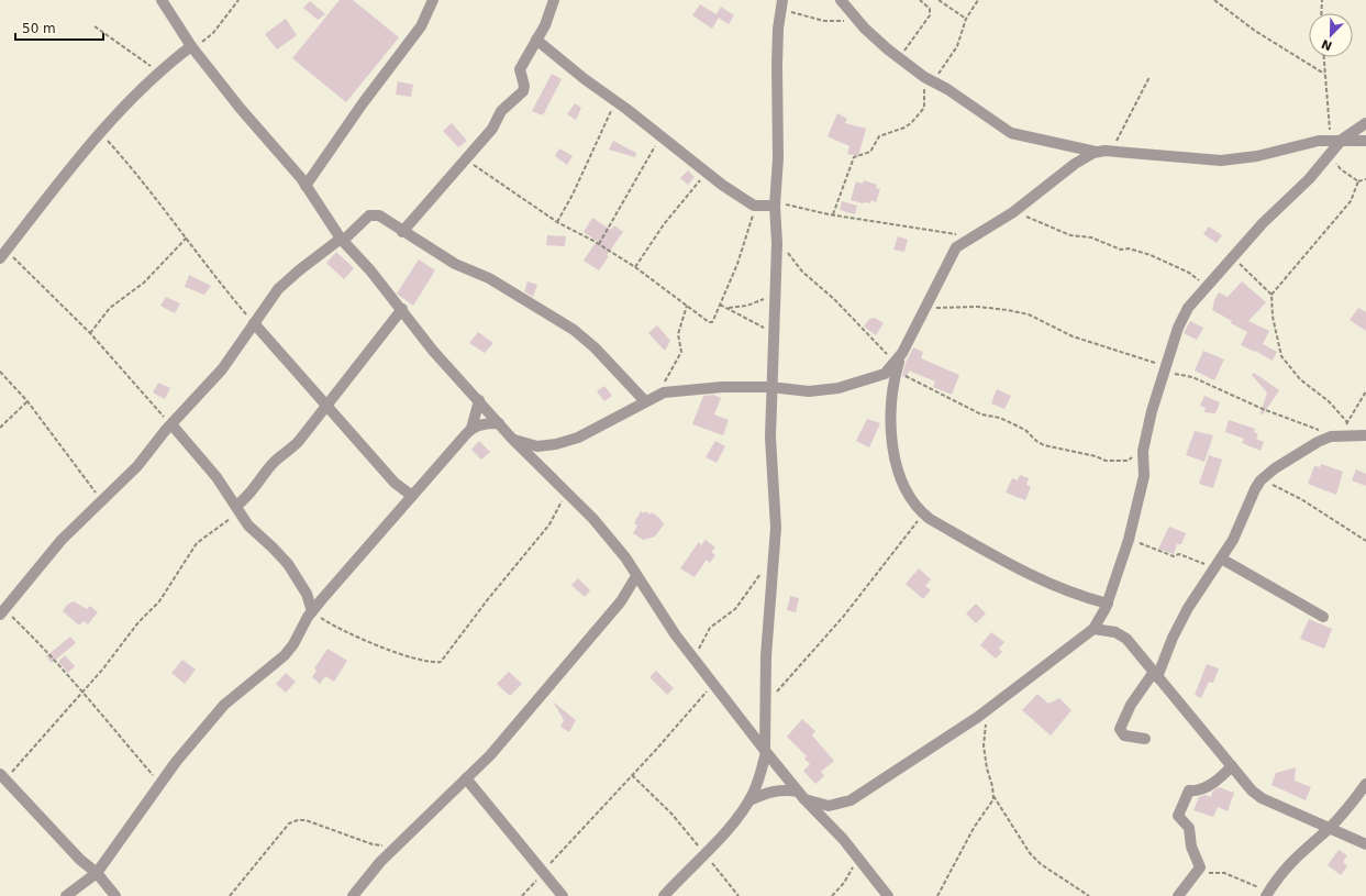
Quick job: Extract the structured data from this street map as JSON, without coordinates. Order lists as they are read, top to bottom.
{
  "scale_bar": "50 m",
  "north": "bottom left"
}
